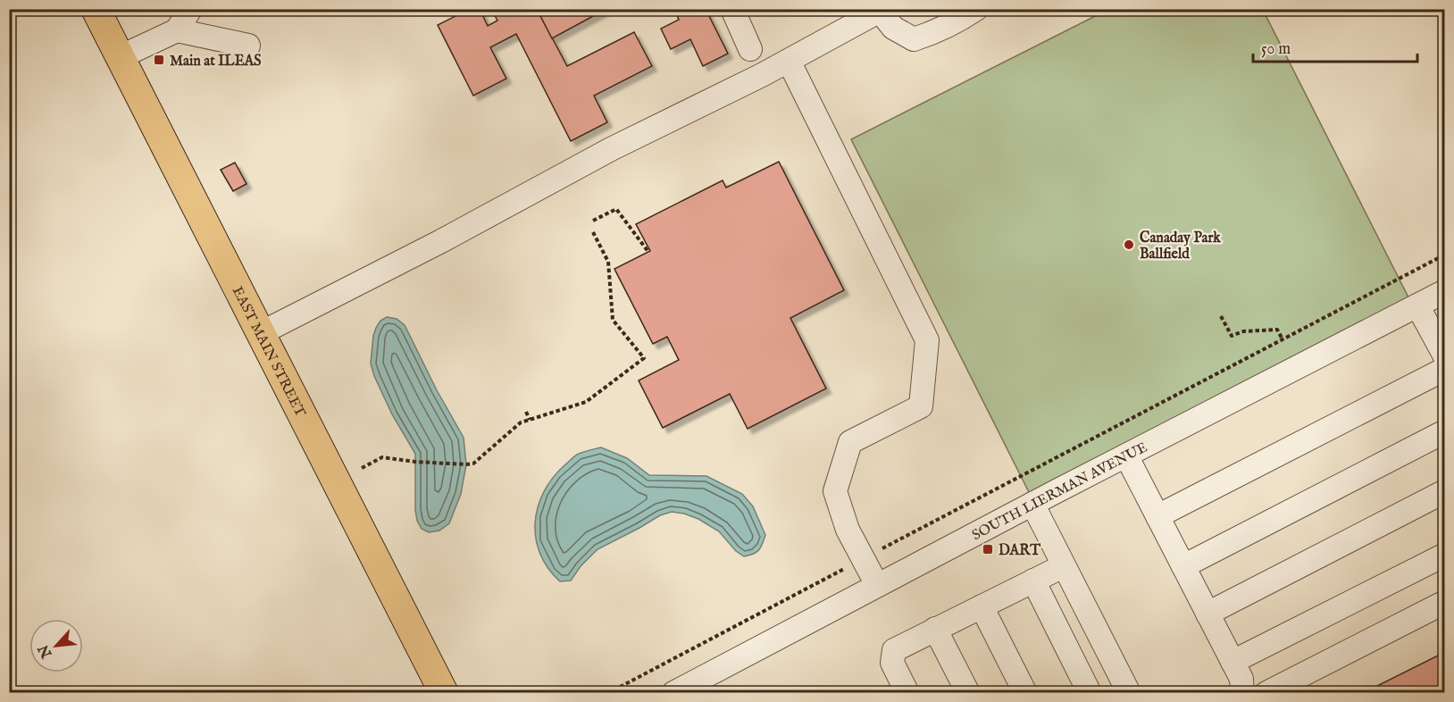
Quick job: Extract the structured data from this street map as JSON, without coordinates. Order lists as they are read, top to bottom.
{
  "streets": {
    "main road": ["EAST MAIN STREET"],
    "street": ["SOUTH LIERMAN AVENUE"]
  },
  "places": {
    "transit": ["Main at ILEAS", "DART"],
    "other": ["Canaday Park Ballfield"]
  },
  "scale_bar": "50 m",
  "north": "bottom left"
}
